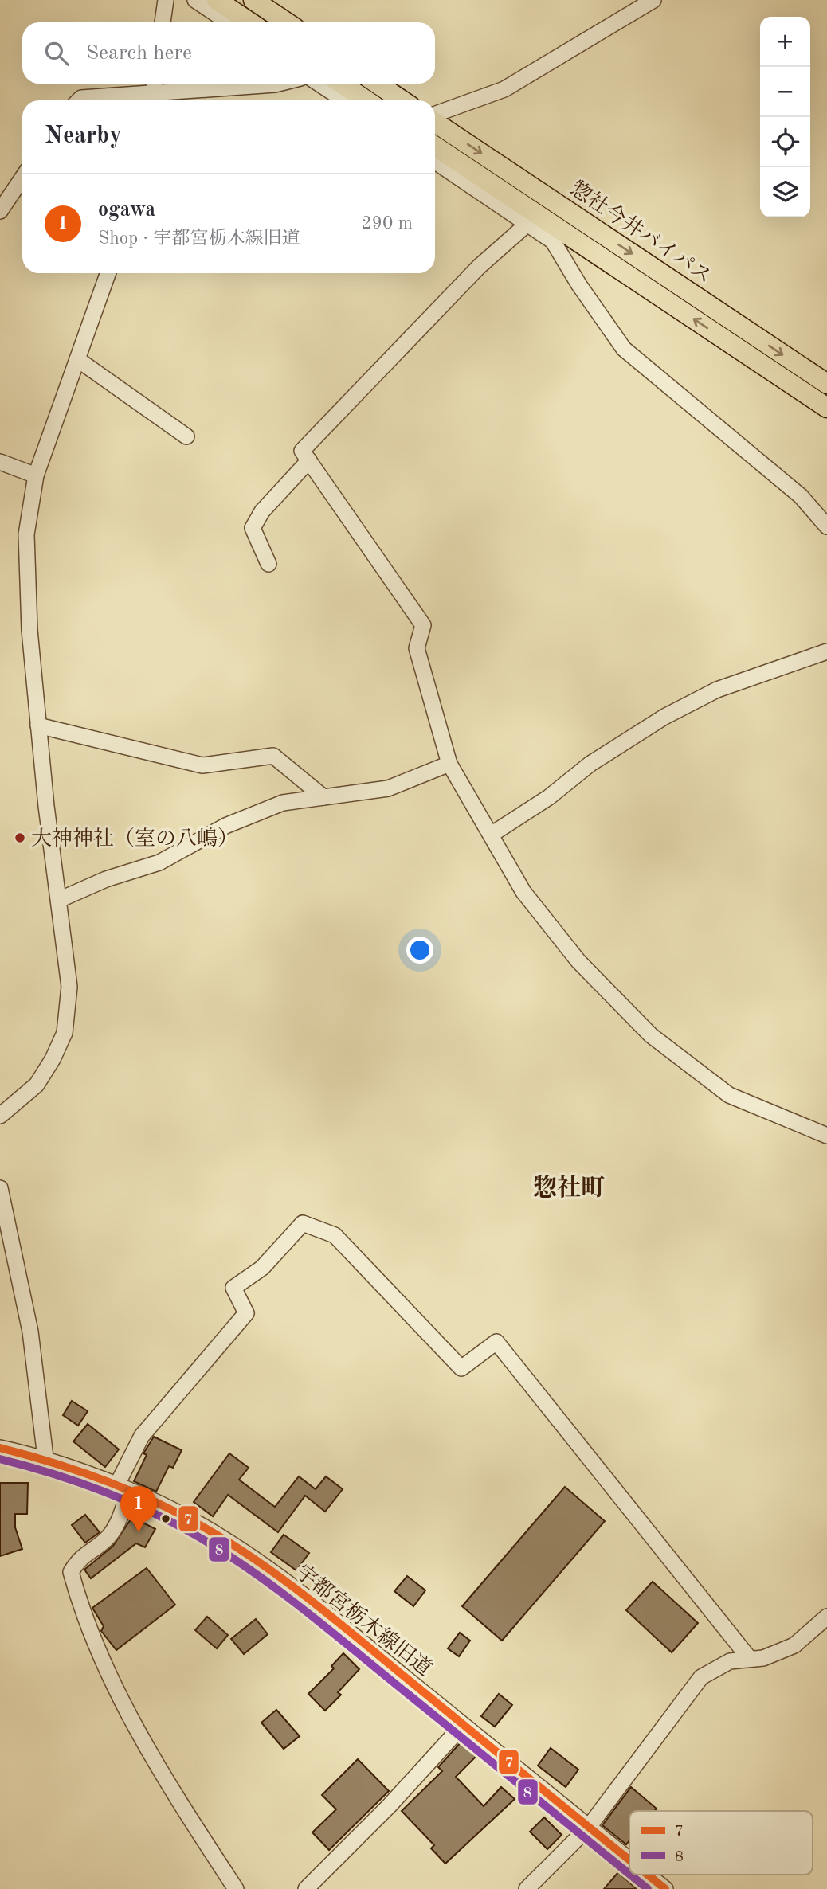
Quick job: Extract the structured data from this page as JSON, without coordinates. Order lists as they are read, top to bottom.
{
  "streets": {
    "main road": ["惣社今井バイパス"],
    "street": ["宇都宮栃木線旧道"]
  },
  "districts": ["惣社町"],
  "places": ["大神神社（室の八嶋）"],
  "lines": ["transit line 7", "transit line 8"],
  "legend": ["7", "8"],
  "page": {
    "map_buttons": ["+", "−"],
    "search": "Search here",
    "heading": "Nearby",
    "list": [
      {
        "mark": "1",
        "name": "ogawa",
        "note": "Shop · 宇都宮栃木線旧道",
        "value": "290 m"
      }
    ],
    "pins": "1"
  }
}
